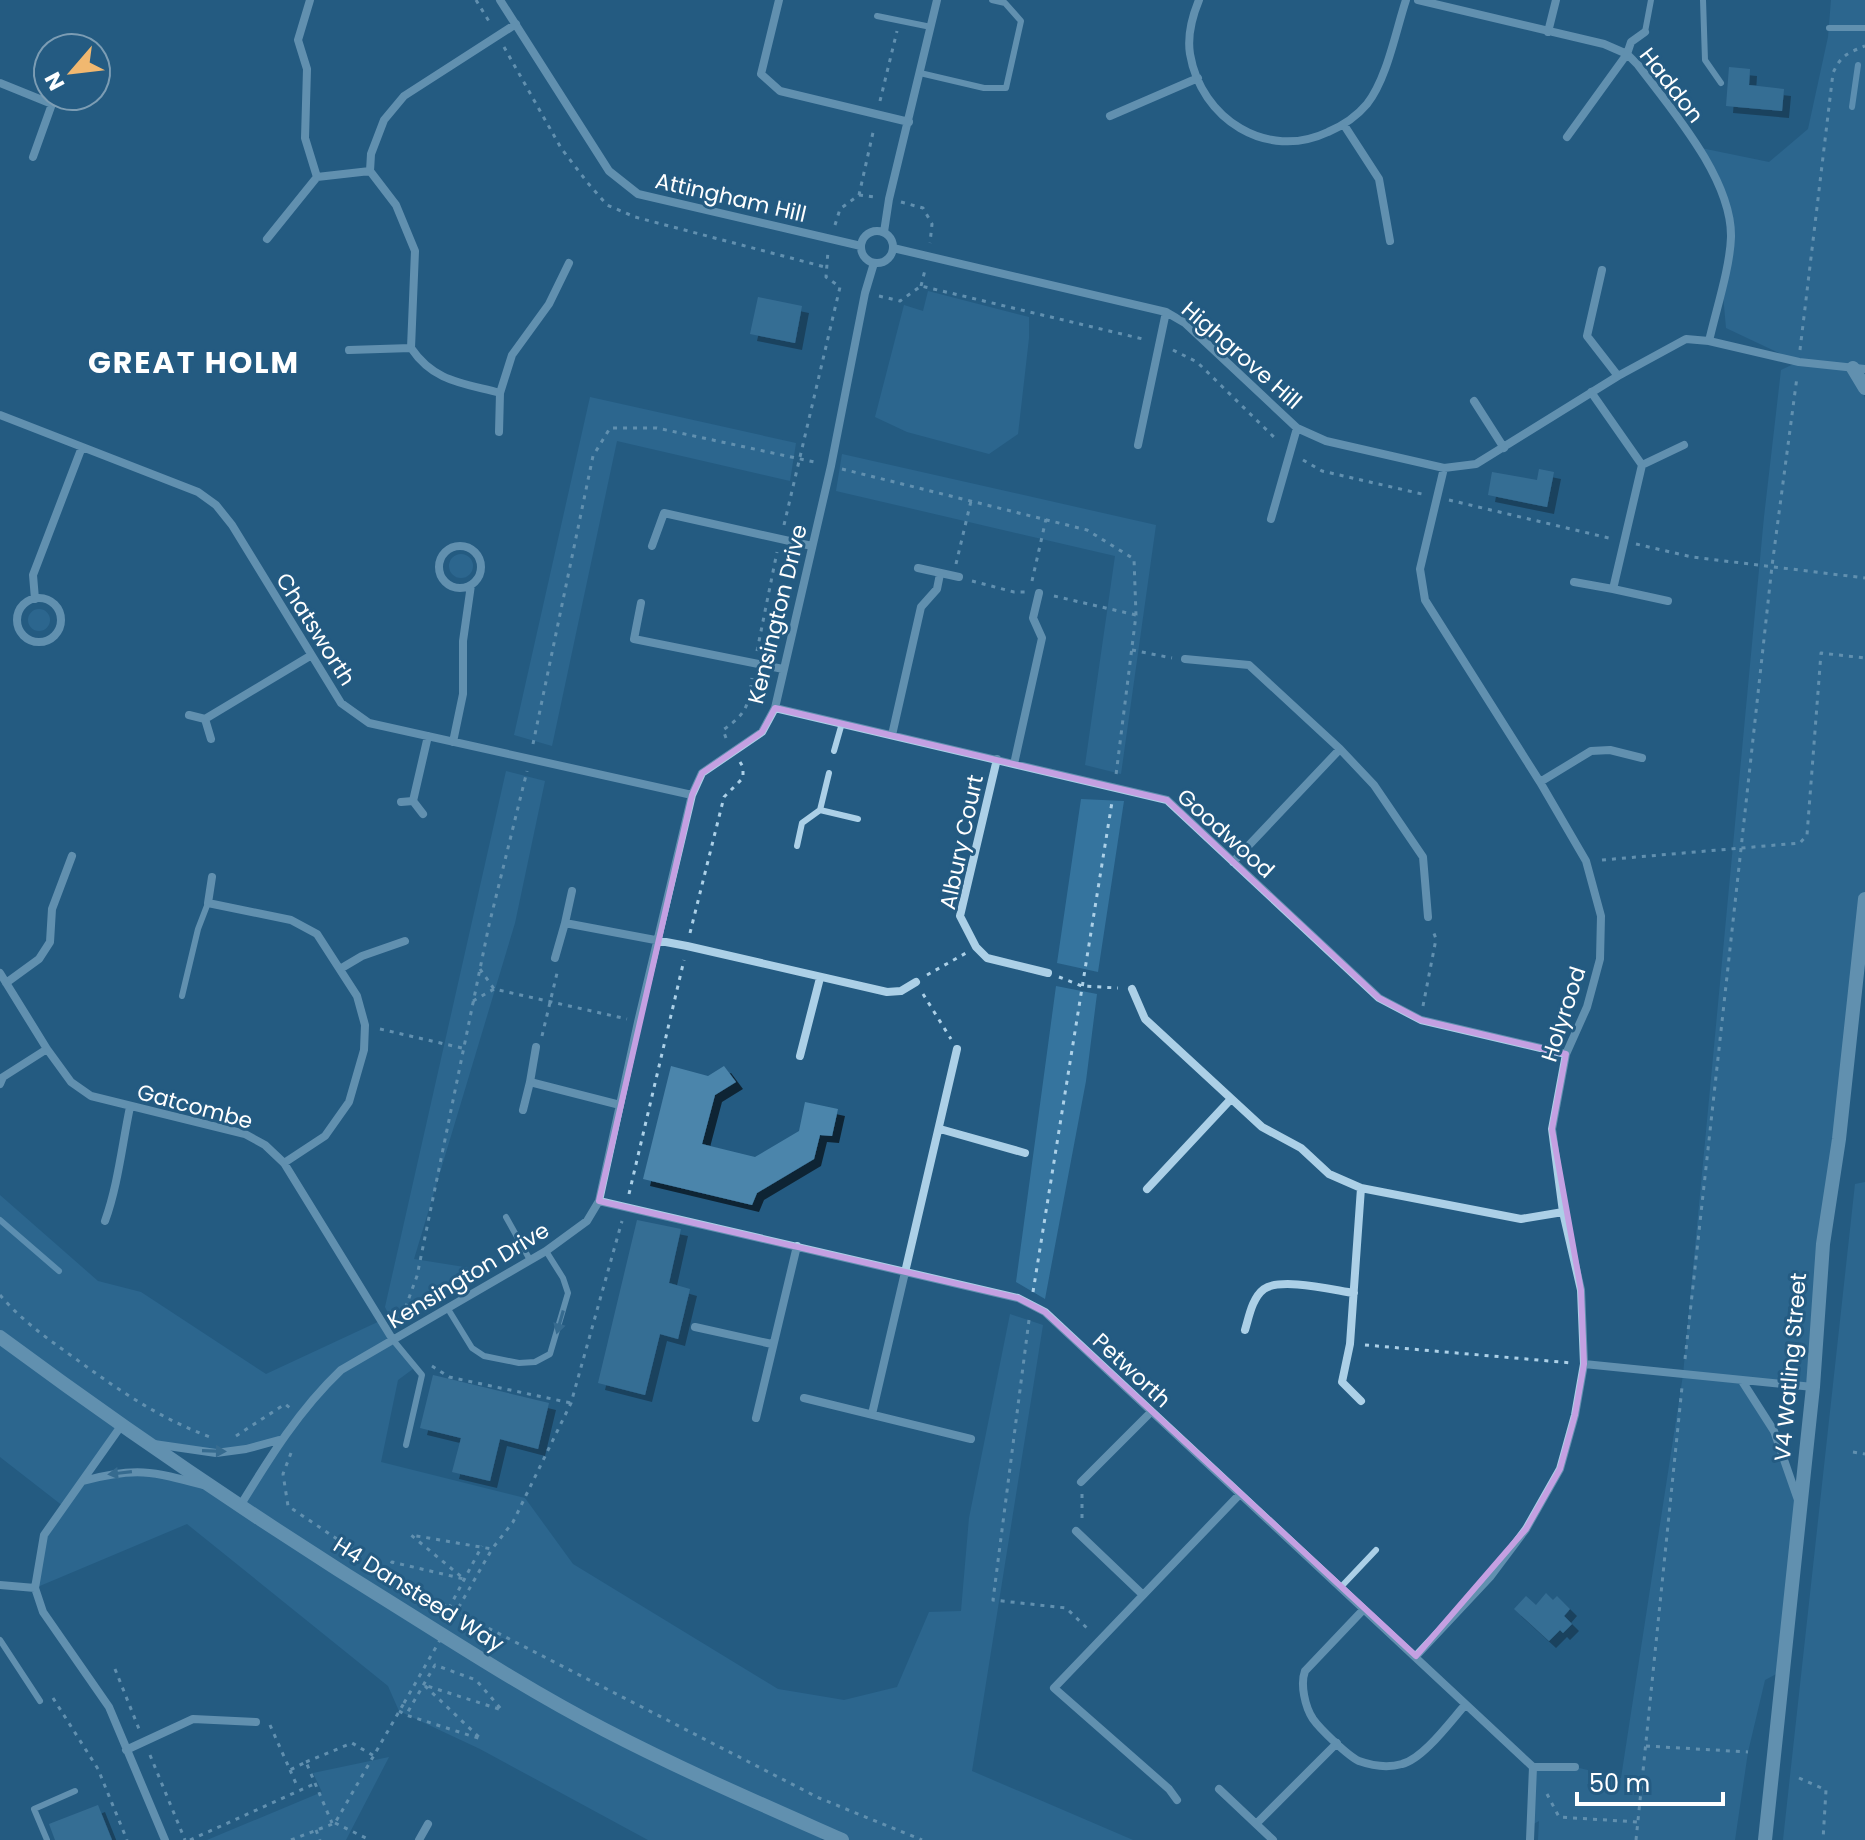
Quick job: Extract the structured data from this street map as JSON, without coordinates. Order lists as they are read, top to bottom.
{
  "streets": {
    "street": [
      "Haddon",
      "Attingham Hill",
      "Highgrove Hill",
      "Kensington Drive",
      "Chatsworth",
      "Goodwood",
      "Albury Court",
      "Holyrood",
      "Gatcombe",
      "V4 Watling Street",
      "Petworth",
      "H4 Dansteed Way"
    ]
  },
  "crossings": [
    ["Haddon", "Highgrove Hill"],
    ["Attingham Hill", "Highgrove Hill"],
    ["Attingham Hill", "Kensington Drive"],
    ["Highgrove Hill", "Kensington Drive"],
    ["Highgrove Hill", "Holyrood"],
    ["Kensington Drive", "Chatsworth"],
    ["Kensington Drive", "Goodwood"],
    ["Kensington Drive", "Gatcombe"],
    ["Kensington Drive", "Petworth"],
    ["Kensington Drive", "H4 Dansteed Way"],
    ["Goodwood", "Albury Court"],
    ["Goodwood", "Holyrood"],
    ["Holyrood", "Petworth"]
  ],
  "districts": ["GREAT HOLM"],
  "scale_bar": "50 m",
  "north": "bottom left"
}
